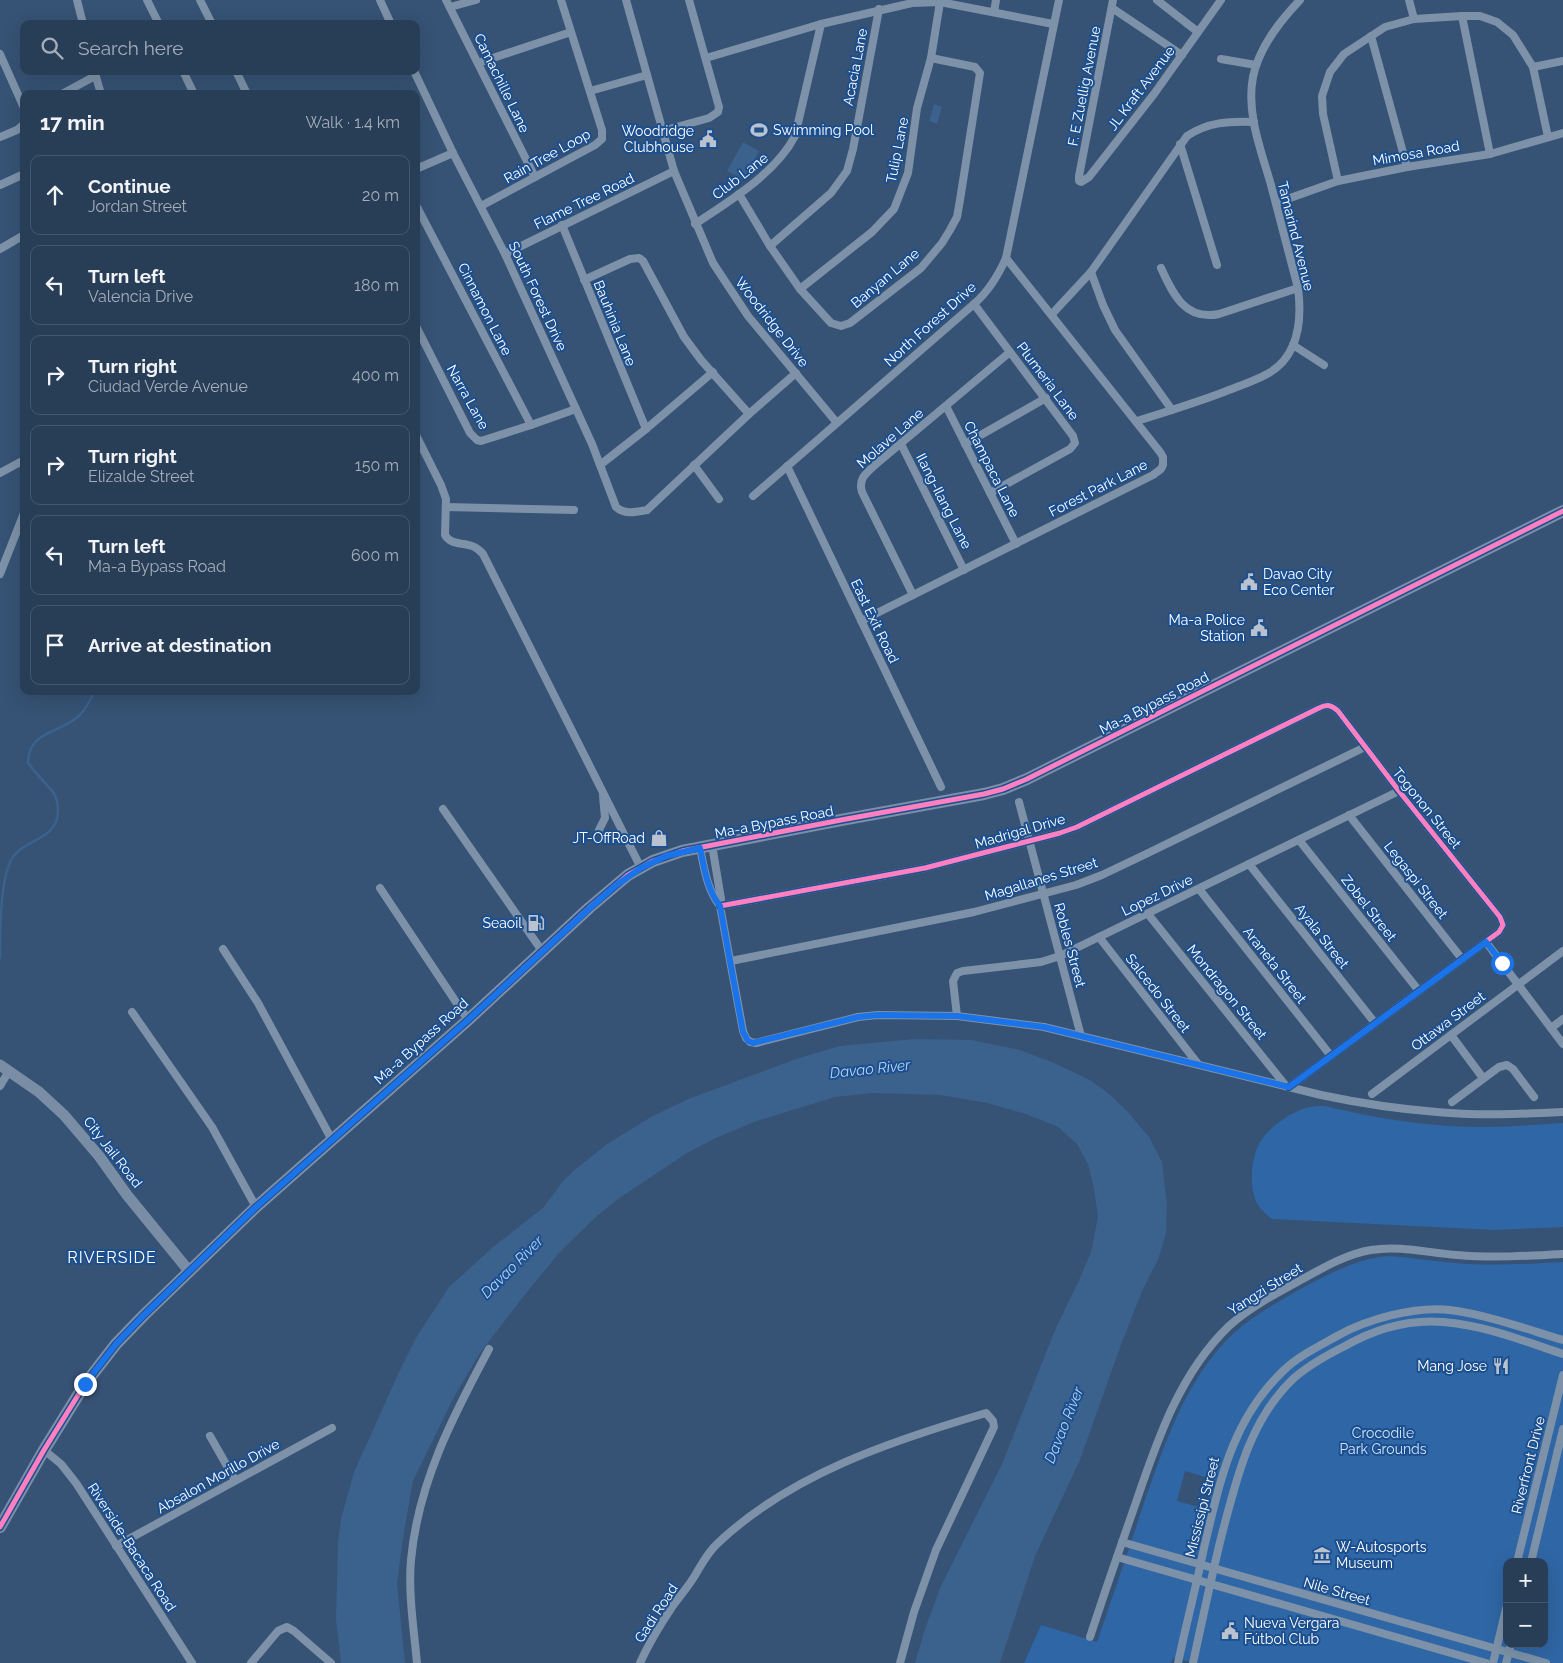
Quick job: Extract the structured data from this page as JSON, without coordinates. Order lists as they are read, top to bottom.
{
  "streets": {
    "main road": ["Ma-a Bypass Road"],
    "street": [
      "Acacia Lane",
      "Camachille Lane",
      "F. E Zuellig Avenue",
      "JL Kraft Avenue",
      "Tulip Lane",
      "Mimosa Road",
      "Rain Tree Loop",
      "Club Lane",
      "Flame Tree Road",
      "Tamarind Avenue",
      "Banyan Lane",
      "South Forest Drive",
      "Cinnamon Lane",
      "Woodridge Drive",
      "Bauhinia Lane",
      "North Forest Drive",
      "Plumeria Lane",
      "Narra Lane",
      "Molave Lane",
      "Champaca Lane",
      "Forest Park Lane",
      "Ilang-Ilang Lane",
      "East Exit Road",
      "Togonon Street",
      "Madrigal Drive",
      "Magallanes Street",
      "Legaspi Street",
      "Lopez Drive",
      "Zobel Street",
      "Ayala Street",
      "Robles Street",
      "Araneta Street",
      "Mondragon Street",
      "Salcedo Street",
      "Ottawa Street",
      "City Jail Road",
      "Yangzi Street",
      "Riverfront Drive",
      "Absalon Morillo Drive",
      "Mississipi Street",
      "Riverside-Bacaca Road",
      "Nile Street",
      "Gadi Road"
    ]
  },
  "crossings": [
    ["Acacia Lane", "Banyan Lane"],
    ["Camachille Lane", "Rain Tree Loop"],
    ["F. E Zuellig Avenue", "JL Kraft Avenue"],
    ["Tulip Lane", "Banyan Lane"],
    ["Mimosa Road", "Tamarind Avenue"],
    ["Rain Tree Loop", "South Forest Drive"],
    ["Club Lane", "Banyan Lane"],
    ["Club Lane", "Woodridge Drive"],
    ["Flame Tree Road", "South Forest Drive"],
    ["Flame Tree Road", "Woodridge Drive"],
    ["Flame Tree Road", "Bauhinia Lane"],
    ["Tamarind Avenue", "Forest Park Lane"],
    ["South Forest Drive", "Narra Lane"],
    ["Cinnamon Lane", "Narra Lane"],
    ["Woodridge Drive", "North Forest Drive"],
    ["North Forest Drive", "Plumeria Lane"],
    ["North Forest Drive", "Forest Park Lane"],
    ["North Forest Drive", "East Exit Road"],
    ["Plumeria Lane", "Molave Lane"],
    ["Plumeria Lane", "Champaca Lane"],
    ["Molave Lane", "Champaca Lane"],
    ["Molave Lane", "Forest Park Lane"],
    ["Molave Lane", "Ilang-Ilang Lane"],
    ["Champaca Lane", "Forest Park Lane"],
    ["Forest Park Lane", "Ilang-Ilang Lane"],
    ["Forest Park Lane", "East Exit Road"],
    ["Ma-a Bypass Road", "City Jail Road"],
    ["Ma-a Bypass Road", "Riverside-Bacaca Road"],
    ["Togonon Street", "Madrigal Drive"],
    ["Togonon Street", "Magallanes Street"],
    ["Togonon Street", "Lopez Drive"],
    ["Madrigal Drive", "Robles Street"],
    ["Magallanes Street", "Robles Street"],
    ["Legaspi Street", "Lopez Drive"],
    ["Lopez Drive", "Zobel Street"],
    ["Lopez Drive", "Ayala Street"],
    ["Lopez Drive", "Robles Street"],
    ["Lopez Drive", "Araneta Street"],
    ["Lopez Drive", "Mondragon Street"],
    ["Lopez Drive", "Salcedo Street"],
    ["Yangzi Street", "Nile Street"],
    ["Absalon Morillo Drive", "Riverside-Bacaca Road"],
    ["Mississipi Street", "Nile Street"]
  ],
  "districts": ["RIVERSIDE"],
  "water": ["Davao River"],
  "parks": ["Crocodile Park Grounds"],
  "places": {
    "sports": ["Swimming Pool"],
    "public building": [
      "Woodridge Clubhouse",
      "Davao City Eco Center",
      "Ma-a Police Station",
      "Nueva Vergara Fútbol Club"
    ],
    "shop": ["JT-OffRoad"],
    "fuel station": ["Seaoil"],
    "restaurant": ["Mang Jose"],
    "museum": ["W-Autosports Museum"]
  },
  "page": {
    "search": "Search here",
    "heading": ["17 min", "Walk · 1.4 km"],
    "list": [
      ["Continue", "Jordan Street", "20 m"],
      ["Turn left", "Valencia Drive", "180 m"],
      ["Turn right", "Ciudad Verde Avenue", "400 m"],
      ["Turn right", "Elizalde Street", "150 m"],
      ["Turn left", "Ma-a Bypass Road", "600 m"],
      "Arrive at destination"
    ],
    "map_buttons": ["+", "−"]
  }
}
